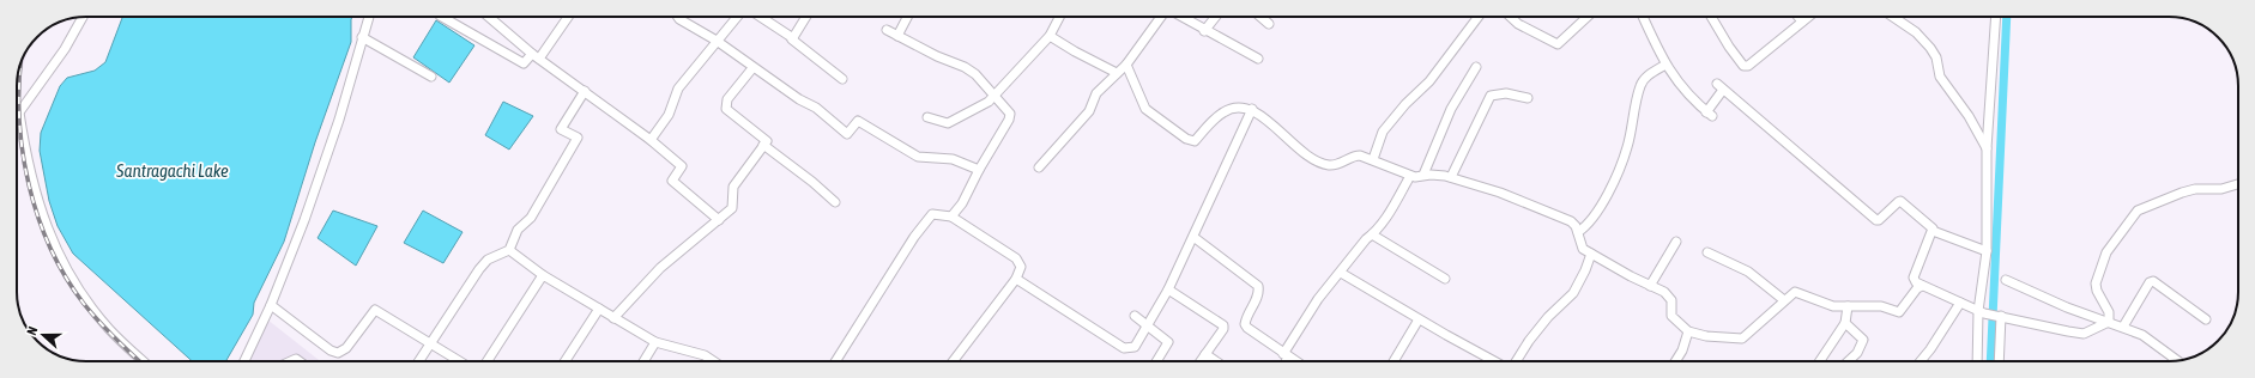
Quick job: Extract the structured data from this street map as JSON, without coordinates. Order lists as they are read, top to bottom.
{
  "water": ["Santragachi Lake"],
  "north": "left"
}
